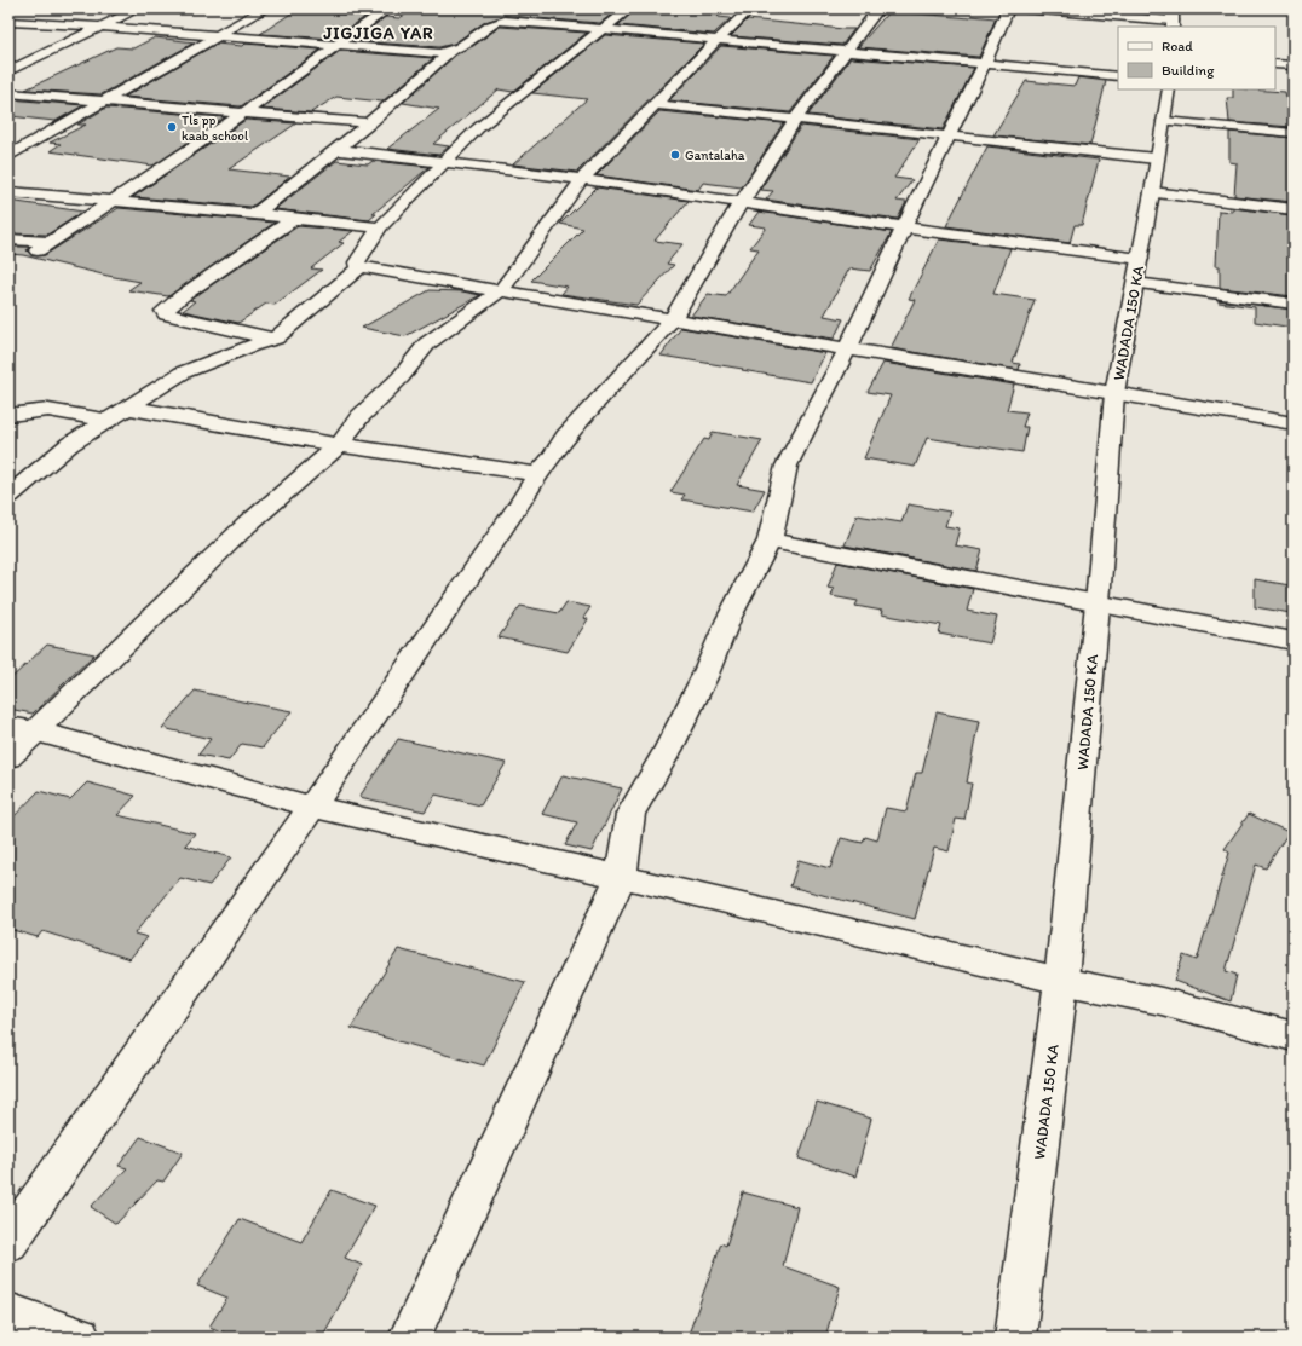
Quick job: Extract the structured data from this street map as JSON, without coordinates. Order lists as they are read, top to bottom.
{
  "streets": {
    "street": ["WADADA 150 KA"]
  },
  "districts": ["JIGJIGA YAR"],
  "places": ["Tls pp kaab school", "Gantalaha"],
  "legend": ["Road", "Building"]
}
